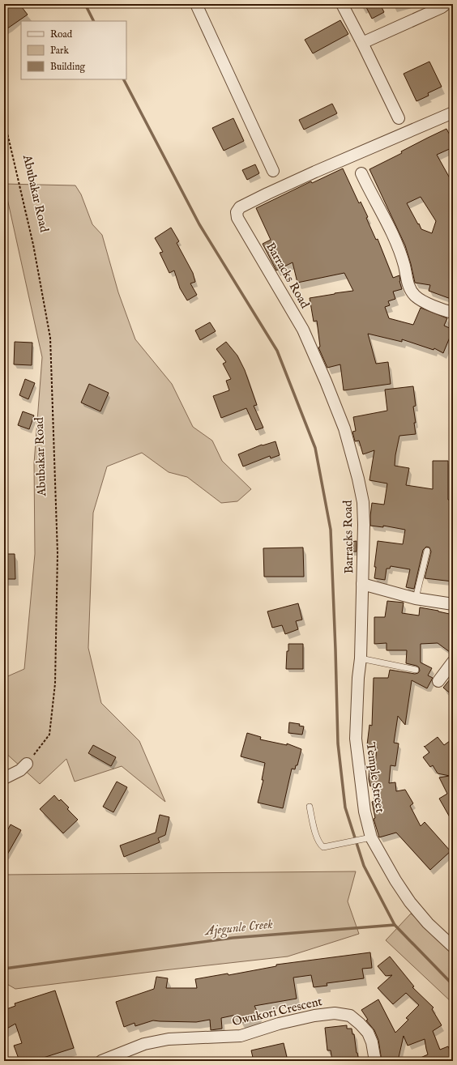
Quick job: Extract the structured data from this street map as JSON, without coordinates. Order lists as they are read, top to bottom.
{
  "streets": {
    "street": ["Barracks Road", "Temple Street", "Owukori Crescent"],
    "path": ["Abubakar Road"]
  },
  "crossings": [
    ["Barracks Road", "Temple Street"]
  ],
  "water": ["Ajegunle Creek"],
  "legend": ["Road", "Park", "Building"]
}
